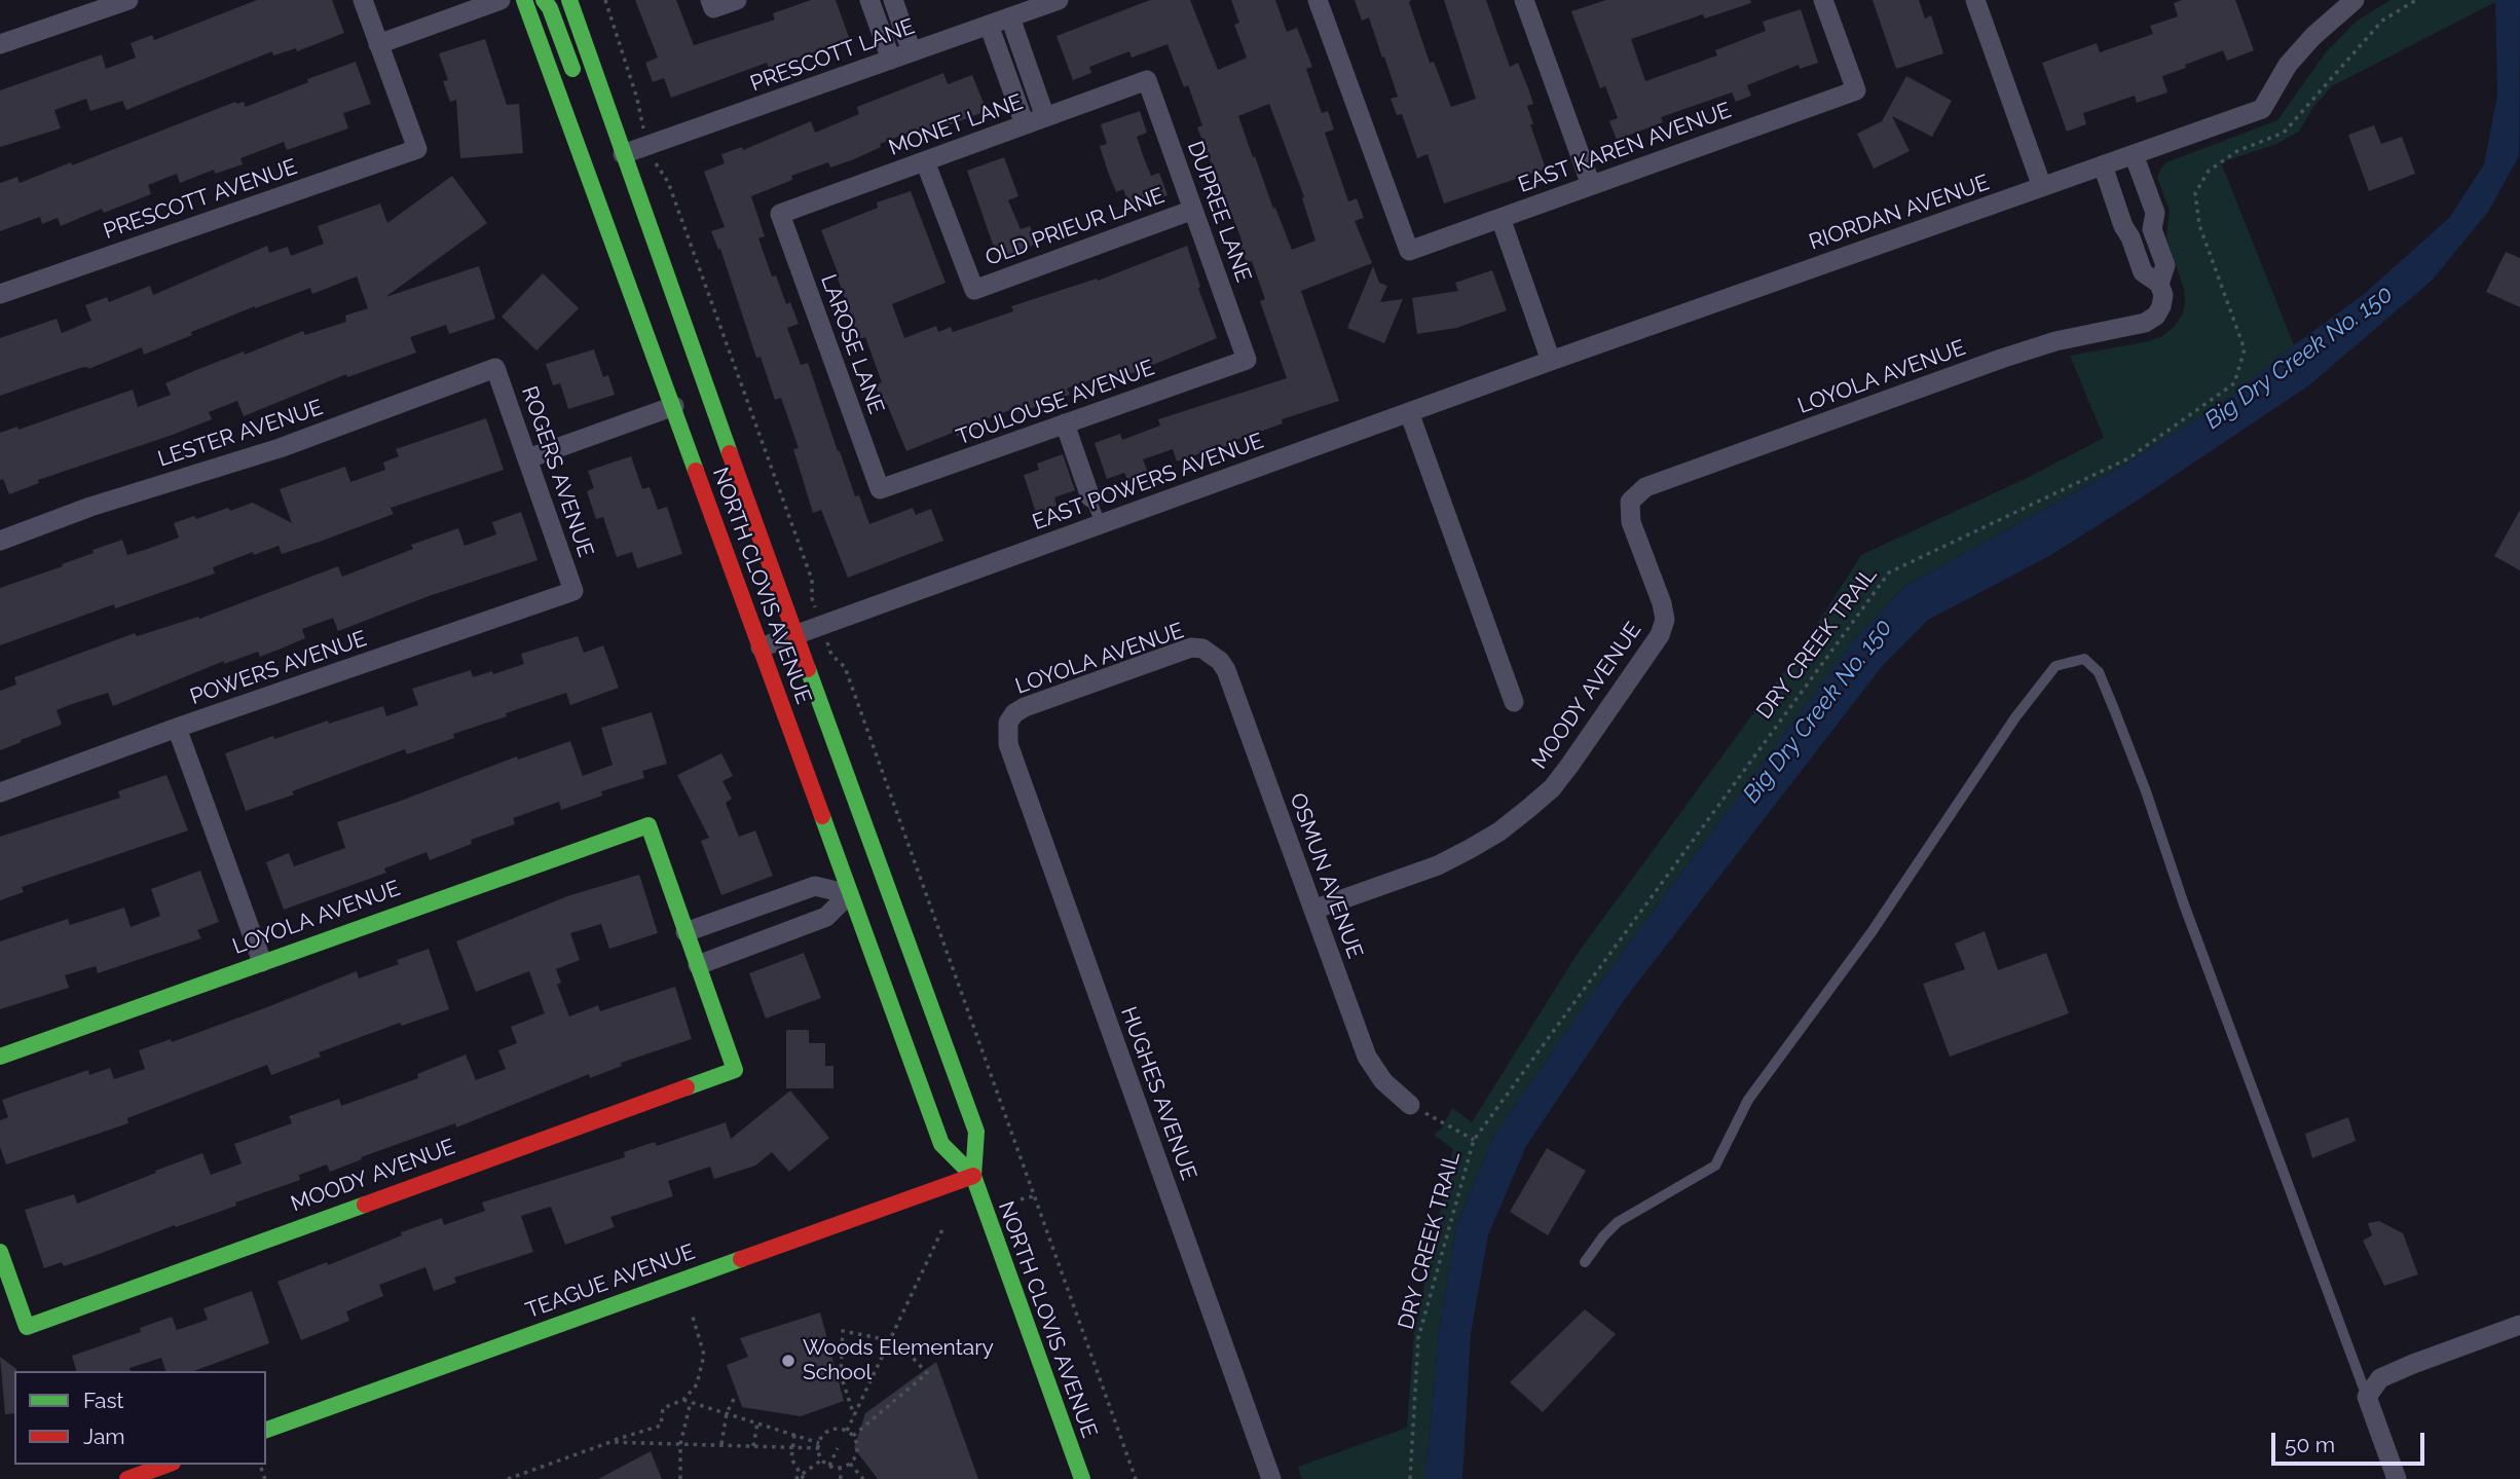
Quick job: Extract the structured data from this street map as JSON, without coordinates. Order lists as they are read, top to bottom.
{
  "streets": {
    "main road": [
      "LOYOLA AVENUE",
      "NORTH CLOVIS AVENUE",
      "MOODY AVENUE",
      "TEAGUE AVENUE"
    ],
    "street": [
      "PRESCOTT LANE",
      "MONET LANE",
      "EAST KAREN AVENUE",
      "PRESCOTT AVENUE",
      "DUPREE LANE",
      "RIORDAN AVENUE",
      "OLD PRIEUR LANE",
      "LAROSE LANE",
      "TOULOUSE AVENUE",
      "LESTER AVENUE",
      "ROGERS AVENUE",
      "EAST POWERS AVENUE",
      "POWERS AVENUE",
      "OSMUN AVENUE",
      "HUGHES AVENUE"
    ],
    "path": ["DRY CREEK TRAIL"]
  },
  "crossings": [
    ["PRESCOTT LANE", "NORTH CLOVIS AVENUE"],
    ["MONET LANE", "DUPREE LANE"],
    ["MONET LANE", "OLD PRIEUR LANE"],
    ["MONET LANE", "LAROSE LANE"],
    ["DUPREE LANE", "OLD PRIEUR LANE"],
    ["DUPREE LANE", "TOULOUSE AVENUE"],
    ["RIORDAN AVENUE", "EAST POWERS AVENUE"],
    ["LAROSE LANE", "TOULOUSE AVENUE"],
    ["LOYOLA AVENUE", "MOODY AVENUE"],
    ["LOYOLA AVENUE", "OSMUN AVENUE"],
    ["LOYOLA AVENUE", "HUGHES AVENUE"],
    ["LESTER AVENUE", "ROGERS AVENUE"],
    ["ROGERS AVENUE", "POWERS AVENUE"],
    ["EAST POWERS AVENUE", "NORTH CLOVIS AVENUE"],
    ["NORTH CLOVIS AVENUE", "TEAGUE AVENUE"],
    ["MOODY AVENUE", "OSMUN AVENUE"]
  ],
  "water": ["Big Dry Creek No. 150"],
  "places": ["Woods Elementary School"],
  "legend": ["Fast", "Jam"],
  "scale_bar": "50 m"
}
